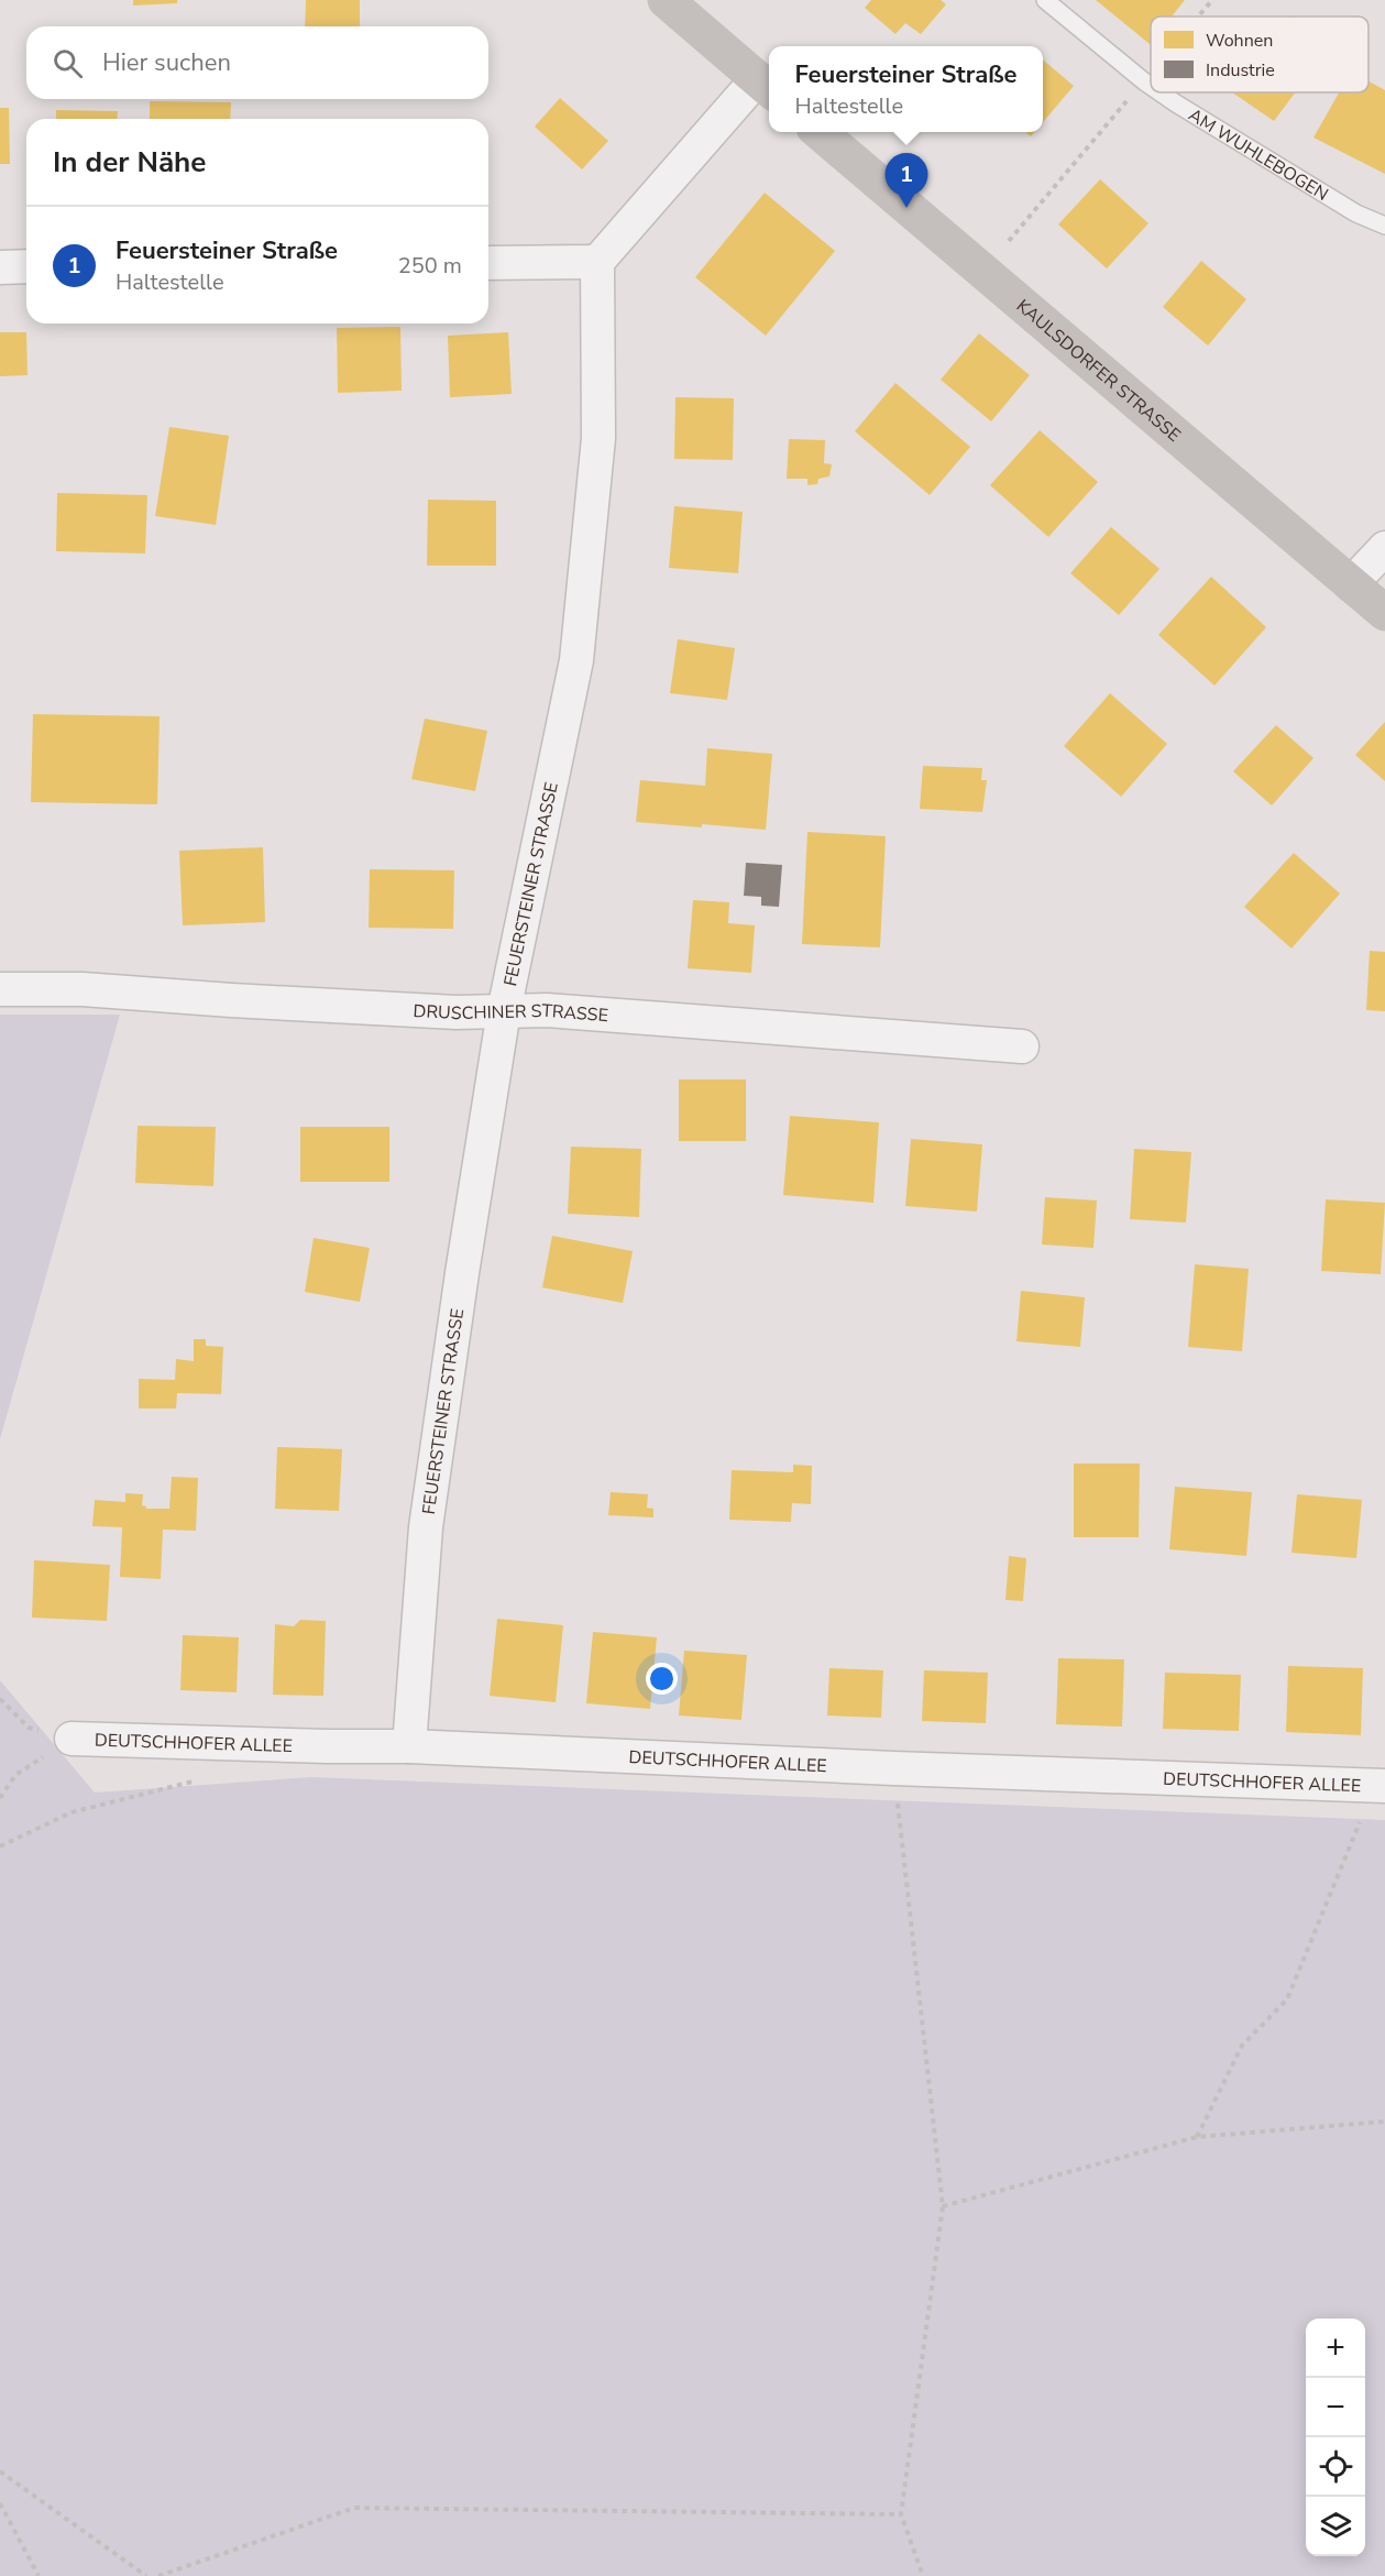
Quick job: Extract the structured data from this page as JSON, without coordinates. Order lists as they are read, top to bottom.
{
  "streets": {
    "main road": ["KAULSDORFER STRASSE"],
    "street": ["FEUERSTEINER STRASSE", "DRUSCHINER STRASSE", "DEUTSCHHOFER ALLEE"],
    "lane": ["AM WUHLEBOGEN"]
  },
  "crossings": [
    ["FEUERSTEINER STRASSE", "DRUSCHINER STRASSE"],
    ["FEUERSTEINER STRASSE", "DEUTSCHHOFER ALLEE"]
  ],
  "legend": ["Wohnen", "Industrie"],
  "page": {
    "search": "Hier suchen",
    "popup": ["Feuersteiner Straße", "Haltestelle"],
    "heading": "In der Nähe",
    "pins": "1",
    "list": [
      {
        "mark": "1",
        "name": "Feuersteiner Straße",
        "note": "Haltestelle",
        "value": "250 m"
      }
    ],
    "map_buttons": ["+", "−"]
  }
}
